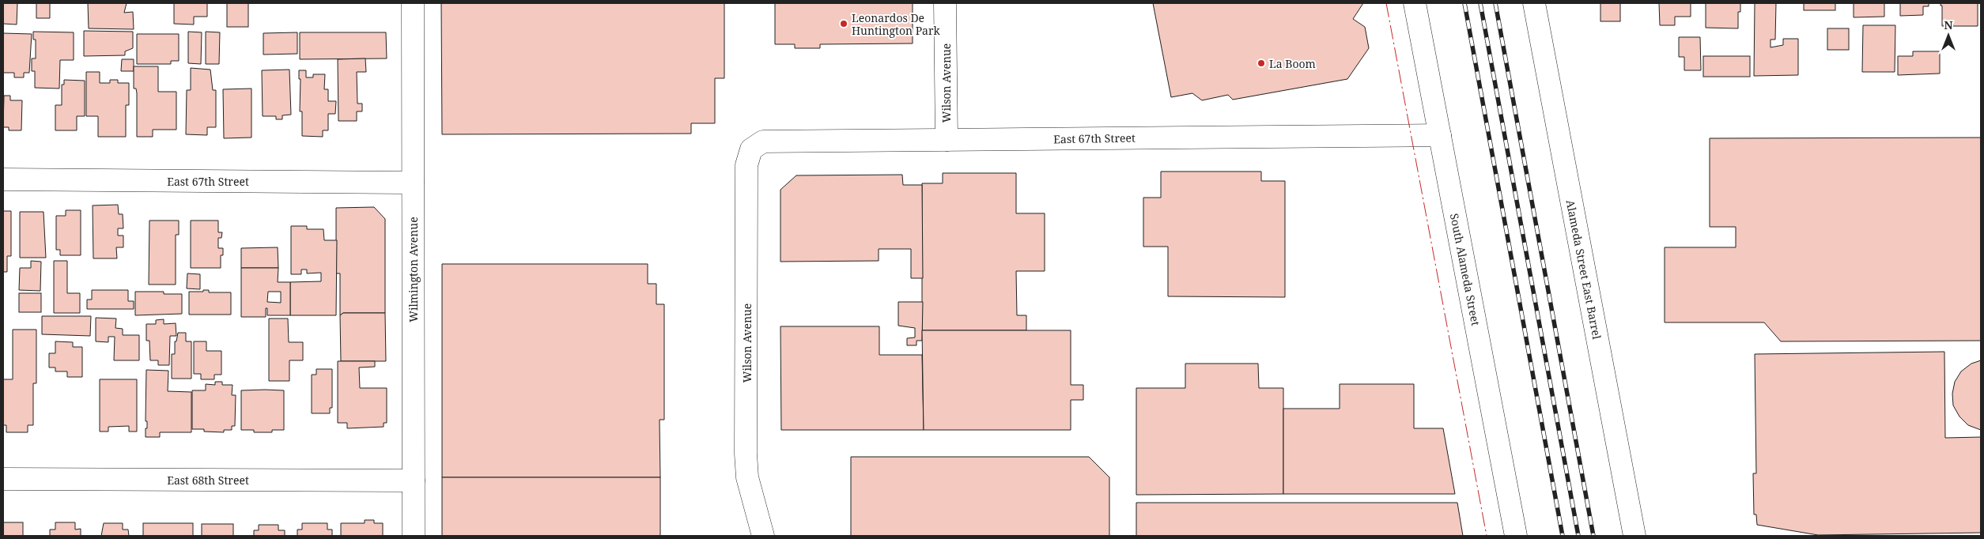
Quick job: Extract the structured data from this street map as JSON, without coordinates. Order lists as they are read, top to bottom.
{
  "streets": {
    "street": [
      "Wilson Avenue",
      "East 67th Street",
      "Wilmington Avenue",
      "South Alameda Street",
      "Alameda Street East Barrel",
      "East 68th Street"
    ]
  },
  "crossings": [
    ["Wilson Avenue", "East 67th Street"],
    ["East 67th Street", "Wilmington Avenue"],
    ["East 67th Street", "South Alameda Street"],
    ["Wilmington Avenue", "East 68th Street"]
  ],
  "places": ["Leonardos De Huntington Park", "La Boom"],
  "north": "top"
}
